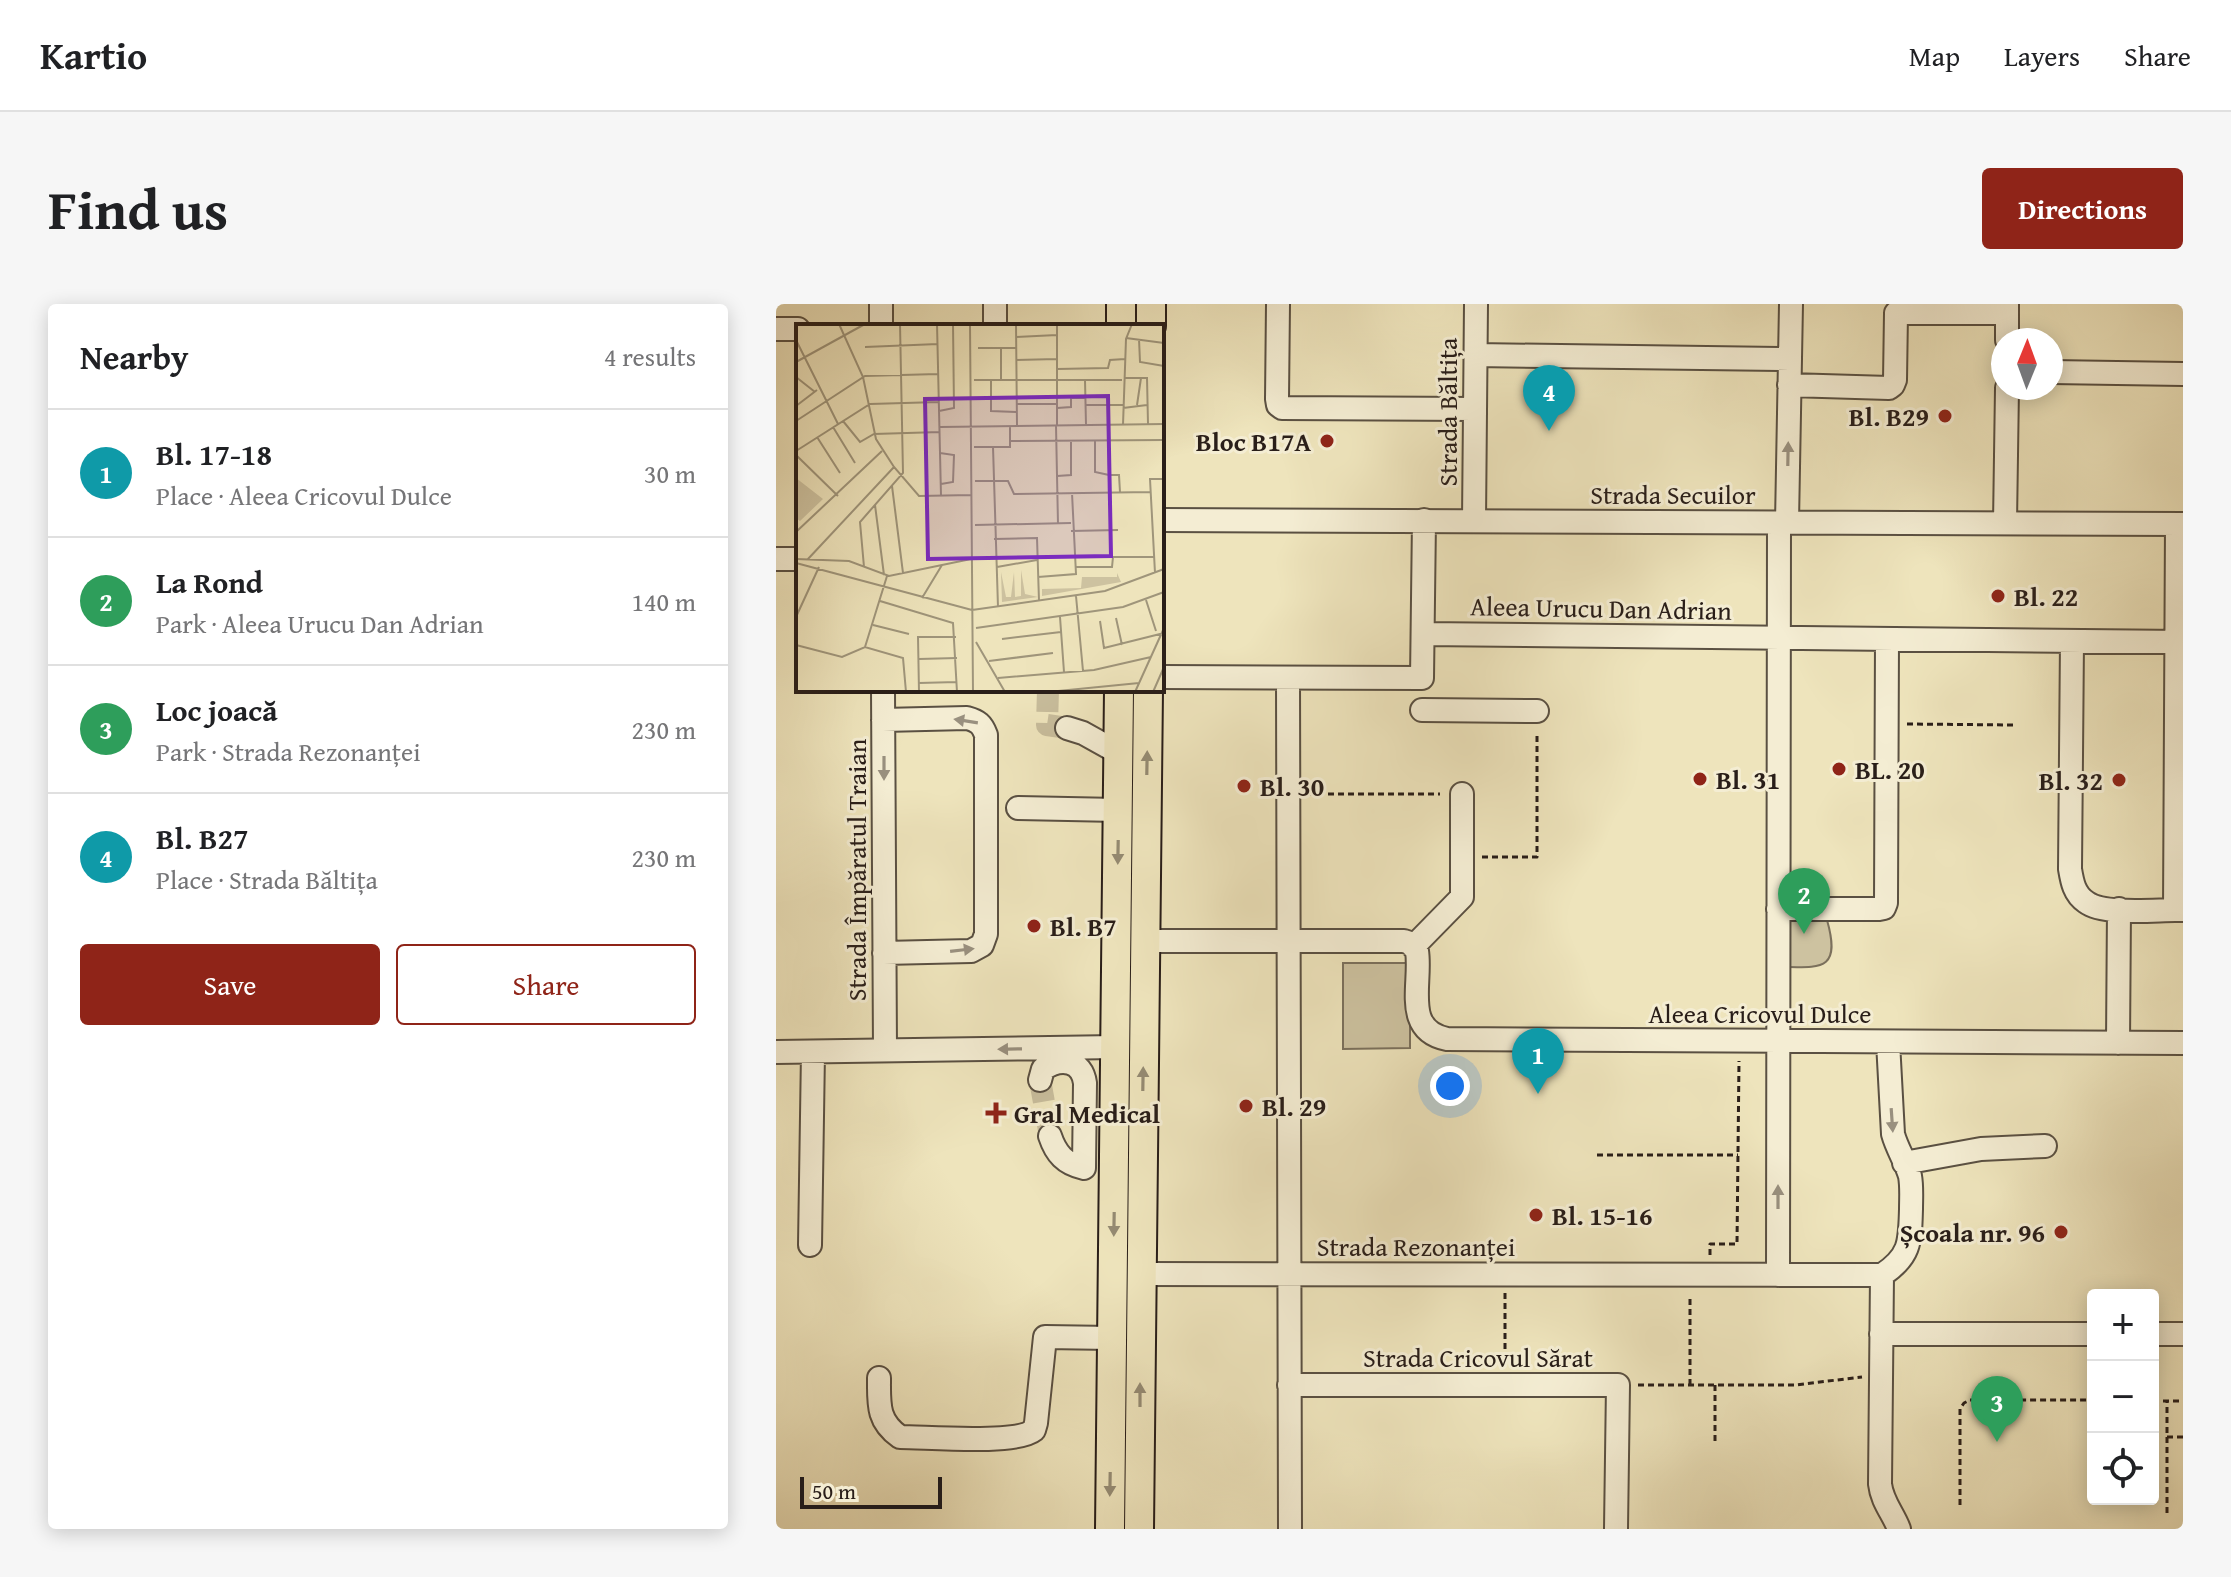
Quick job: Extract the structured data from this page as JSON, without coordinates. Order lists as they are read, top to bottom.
{
  "streets": {
    "street": [
      "Strada Băltița",
      "Strada Secuilor",
      "Aleea Urucu Dan Adrian",
      "Strada Împăratul Traian",
      "Aleea Cricovul Dulce",
      "Strada Rezonanței",
      "Strada Cricovul Sărat"
    ]
  },
  "crossings": [
    ["Strada Băltița", "Strada Secuilor"]
  ],
  "one_way": ["Strada Împăratul Traian"],
  "places": {
    "other": [
      "Bl. B29",
      "Bloc B17A",
      "Bl. 22",
      "BL. 20",
      "Bl. 31",
      "Bl. 32",
      "Bl. 30",
      "Bl. B7",
      "Bl. 29",
      "Bl. 15-16",
      "Școala nr. 96"
    ],
    "health": ["Gral Medical"]
  },
  "scale_bar": "50 m",
  "north": "top",
  "page": {
    "header": "Kartio",
    "nav": ["Map", "Layers", "Share"],
    "title": "Find us",
    "buttons": [
      "Directions",
      ["Save", "Share"]
    ],
    "heading": ["Nearby", "4 results"],
    "pins": [
      "4",
      "2",
      "1",
      "3"
    ],
    "list": [
      {
        "mark": "1",
        "name": "Bl. 17-18",
        "note": "Place · Aleea Cricovul Dulce",
        "value": "30 m"
      },
      {
        "mark": "2",
        "name": "La Rond",
        "note": "Park · Aleea Urucu Dan Adrian",
        "value": "140 m"
      },
      {
        "mark": "3",
        "name": "Loc joacă",
        "note": "Park · Strada Rezonanței",
        "value": "230 m"
      },
      {
        "mark": "4",
        "name": "Bl. B27",
        "note": "Place · Strada Băltița",
        "value": "230 m"
      }
    ],
    "map_buttons": ["+", "−"],
    "scale": "50 m"
  }
}
